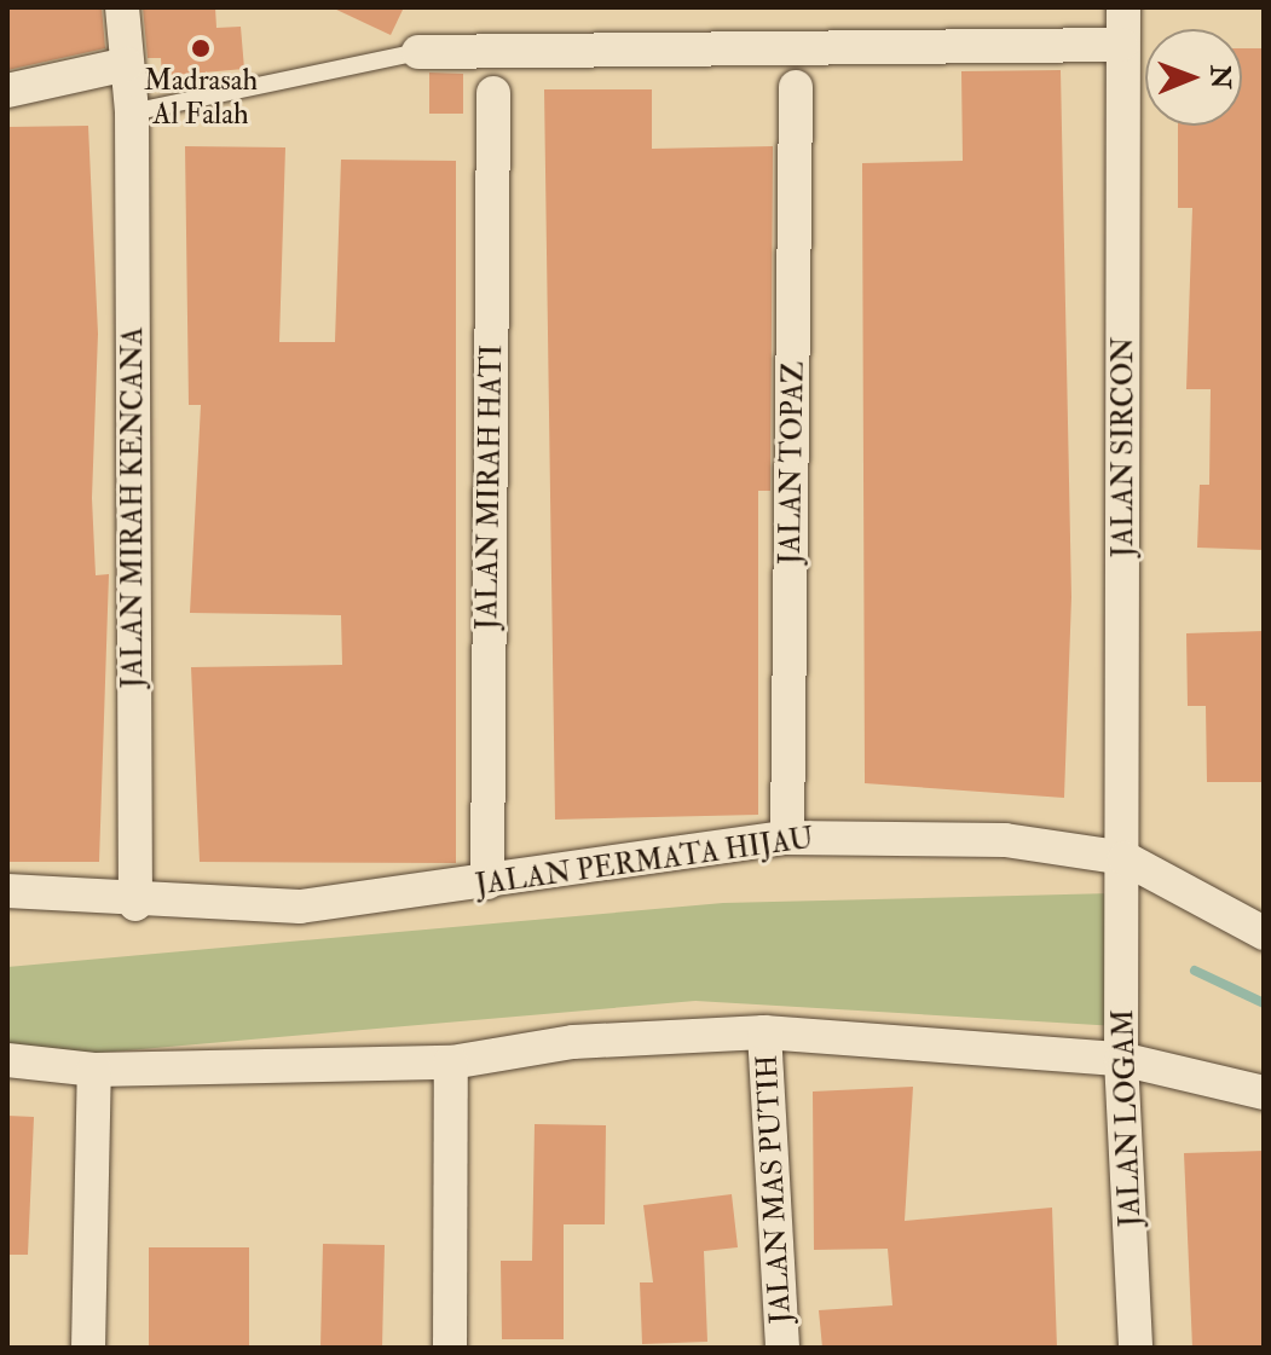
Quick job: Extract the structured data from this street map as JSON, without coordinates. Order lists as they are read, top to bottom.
{
  "streets": {
    "street": [
      "JALAN SIRCON",
      "JALAN TOPAZ",
      "JALAN MIRAH HATI",
      "JALAN MIRAH KENCANA",
      "JALAN PERMATA HIJAU",
      "JALAN LOGAM",
      "JALAN MAS PUTIH"
    ]
  },
  "crossings": [
    ["JALAN SIRCON", "JALAN PERMATA HIJAU"],
    ["JALAN SIRCON", "JALAN LOGAM"],
    ["JALAN TOPAZ", "JALAN PERMATA HIJAU"],
    ["JALAN MIRAH HATI", "JALAN PERMATA HIJAU"],
    ["JALAN MIRAH KENCANA", "JALAN PERMATA HIJAU"],
    ["JALAN PERMATA HIJAU", "JALAN LOGAM"]
  ],
  "places": ["Madrasah Al Falah"],
  "north": "right"
}
